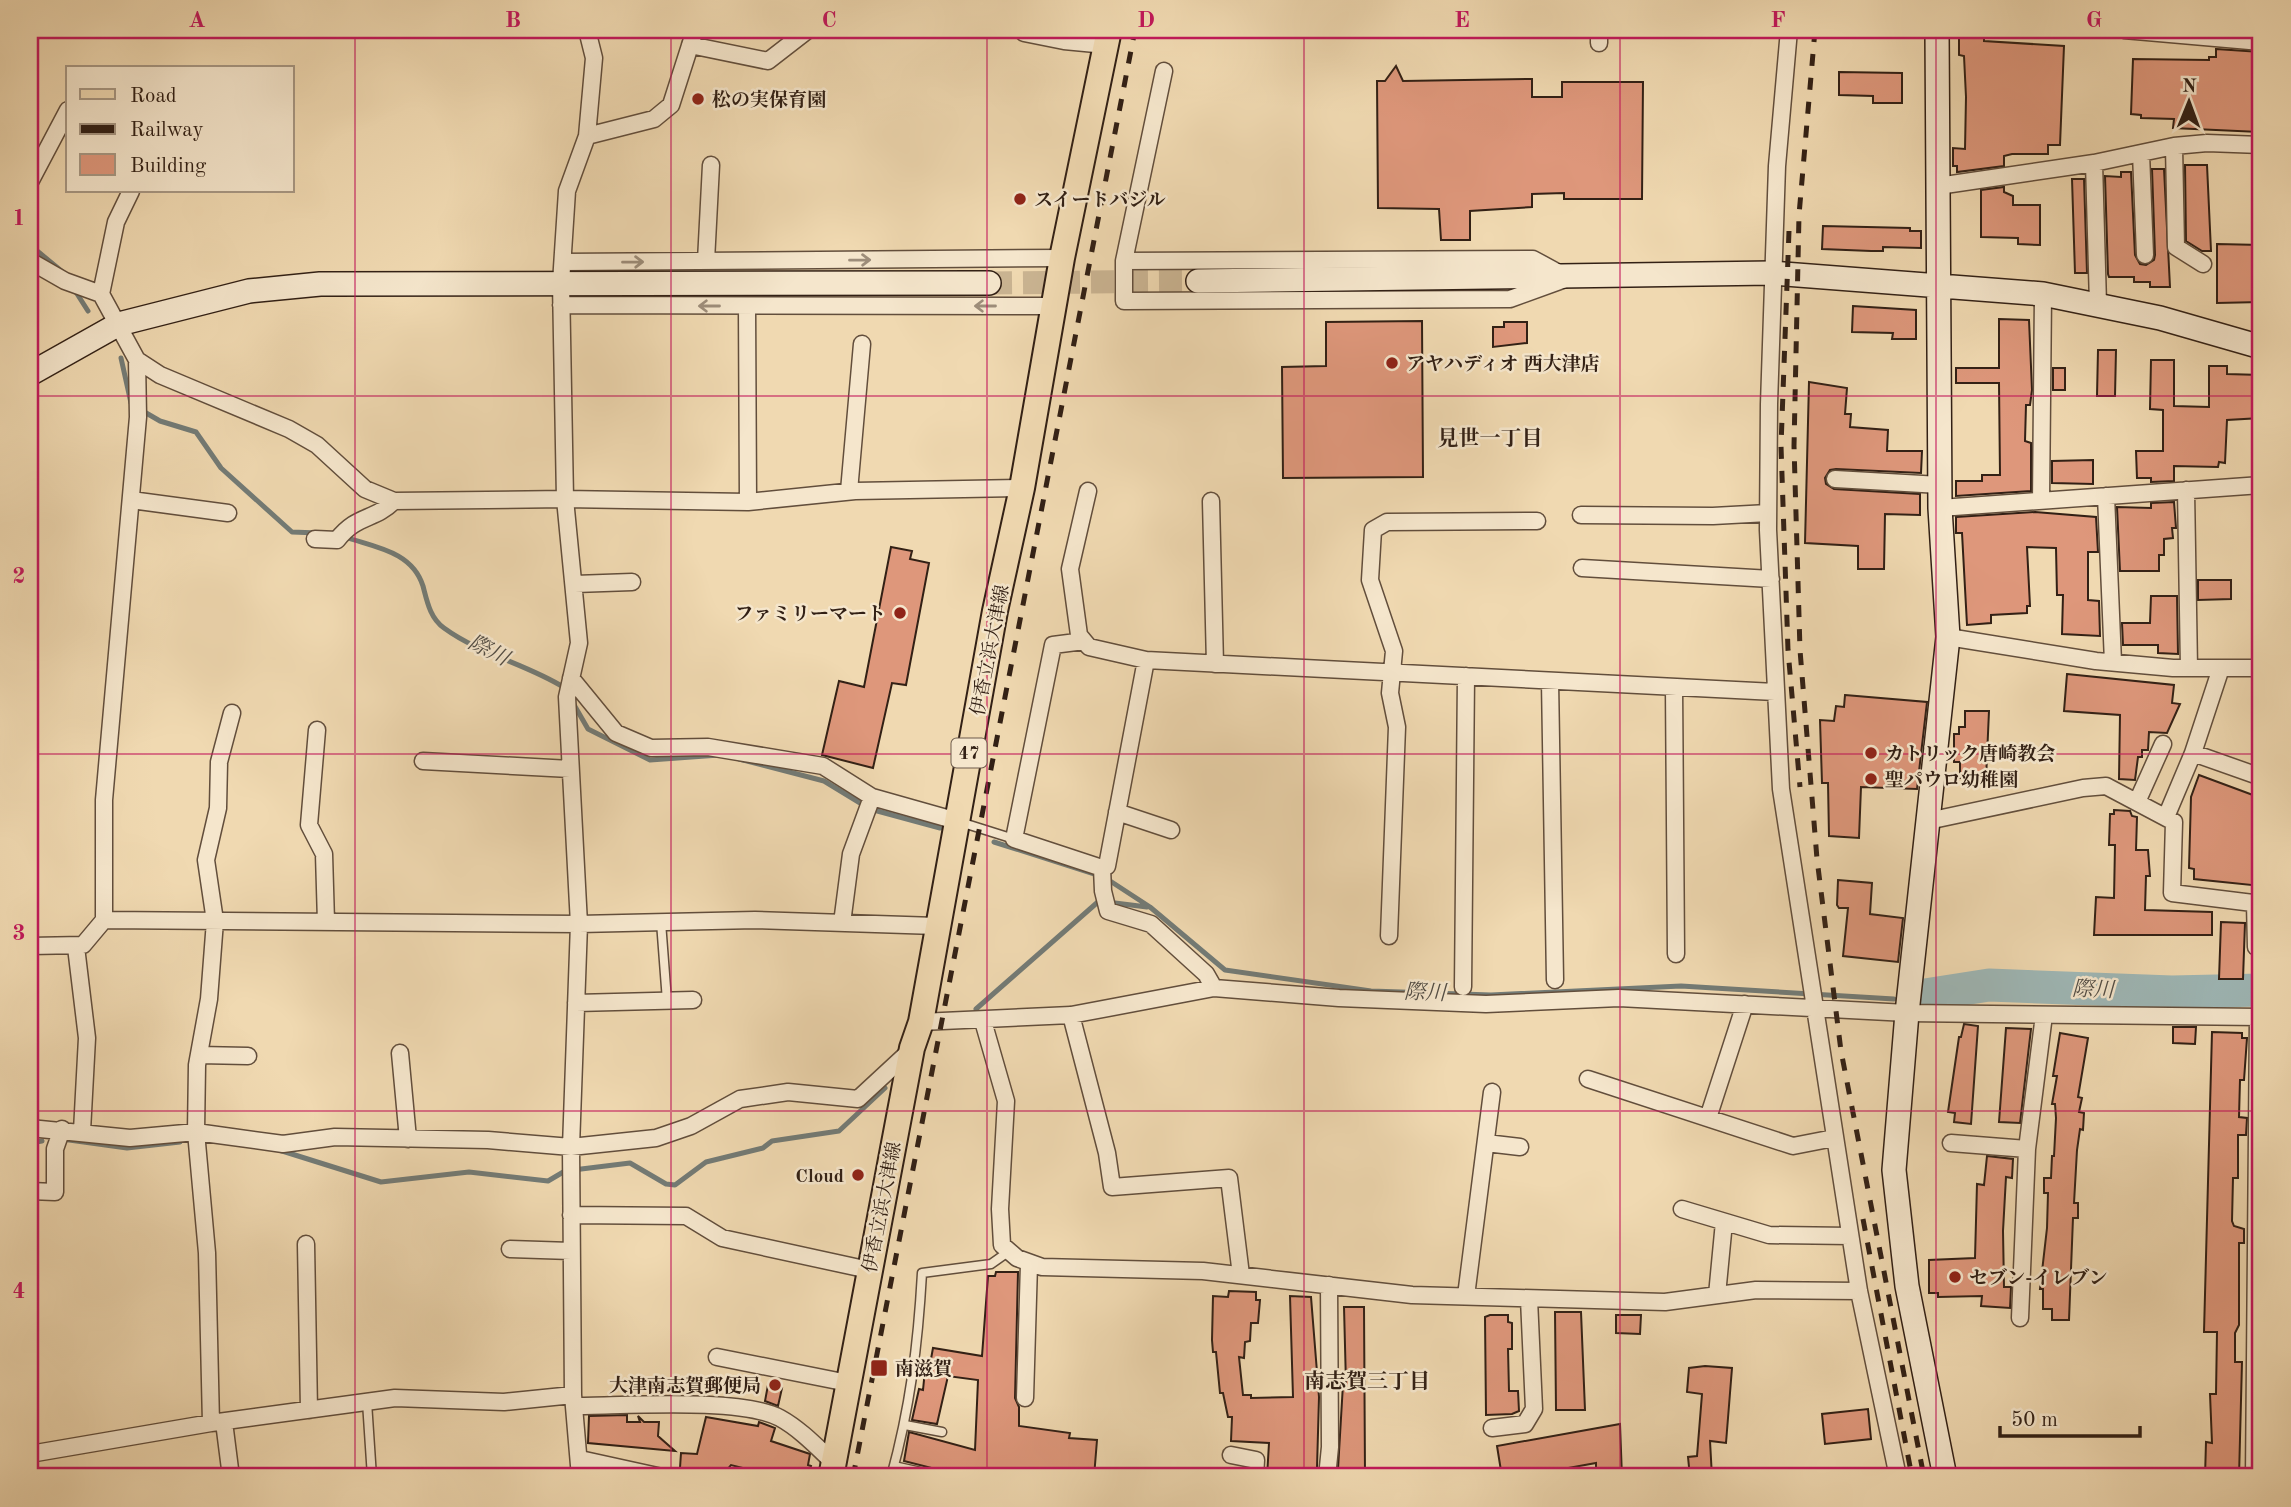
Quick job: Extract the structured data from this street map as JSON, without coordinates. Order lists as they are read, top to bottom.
{
  "streets": {
    "main road": ["伊香立浜大津線", "47"]
  },
  "districts": ["見世一丁目", "南志賀三丁目"],
  "water": ["際川"],
  "places": {
    "other": [
      "松の実保育園",
      "スイートバジル",
      "アヤハディオ 西大津店",
      "ファミリーマート",
      "カトリック唐崎教会",
      "聖パウロ幼稚園",
      "Cloud",
      "セブン-イレブン",
      "大津南志賀郵便局"
    ],
    "transit": ["南滋賀"]
  },
  "legend": ["Road", "Railway", "Building"],
  "scale_bar": "50 m",
  "north": "top",
  "grid": {
    "columns": [
      "A",
      "B",
      "C",
      "D",
      "E",
      "F",
      "G"
    ],
    "rows": [
      "1",
      "2",
      "3",
      "4"
    ]
  }
}
